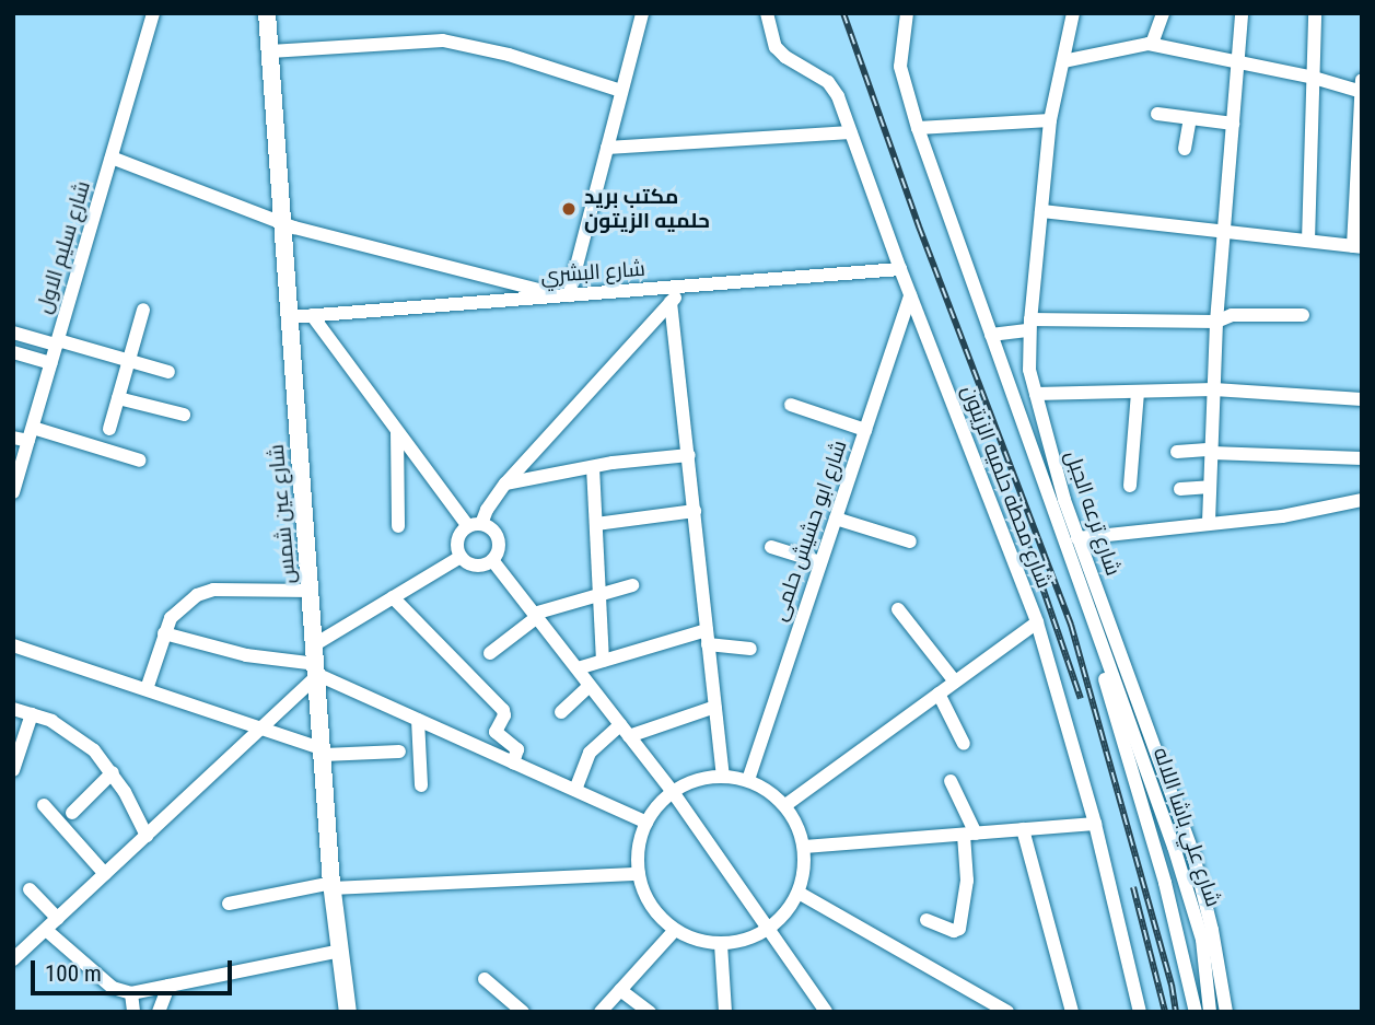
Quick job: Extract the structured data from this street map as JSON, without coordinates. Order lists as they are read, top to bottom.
{
  "streets": {
    "main road": ["شارع عين شمس"],
    "street": [
      "شارع سليم الاول",
      "شارع البشري",
      "شارع محطه حلميه الزيتون",
      "شارع ترعه الجبل",
      "شارع ابو حشيش حلمى",
      "شارع علي باشا اللاله"
    ]
  },
  "crossings": [
    ["شارع البشري", "شارع محطه حلميه الزيتون"],
    ["شارع البشري", "شارع عين شمس"],
    ["شارع محطه حلميه الزيتون", "شارع ترعه الجبل"],
    ["شارع محطه حلميه الزيتون", "شارع ابو حشيش حلمى"],
    ["شارع محطه حلميه الزيتون", "شارع علي باشا اللاله"]
  ],
  "places": ["مكتب بريد حلميه الزيتون"],
  "scale_bar": "100 m"
}
